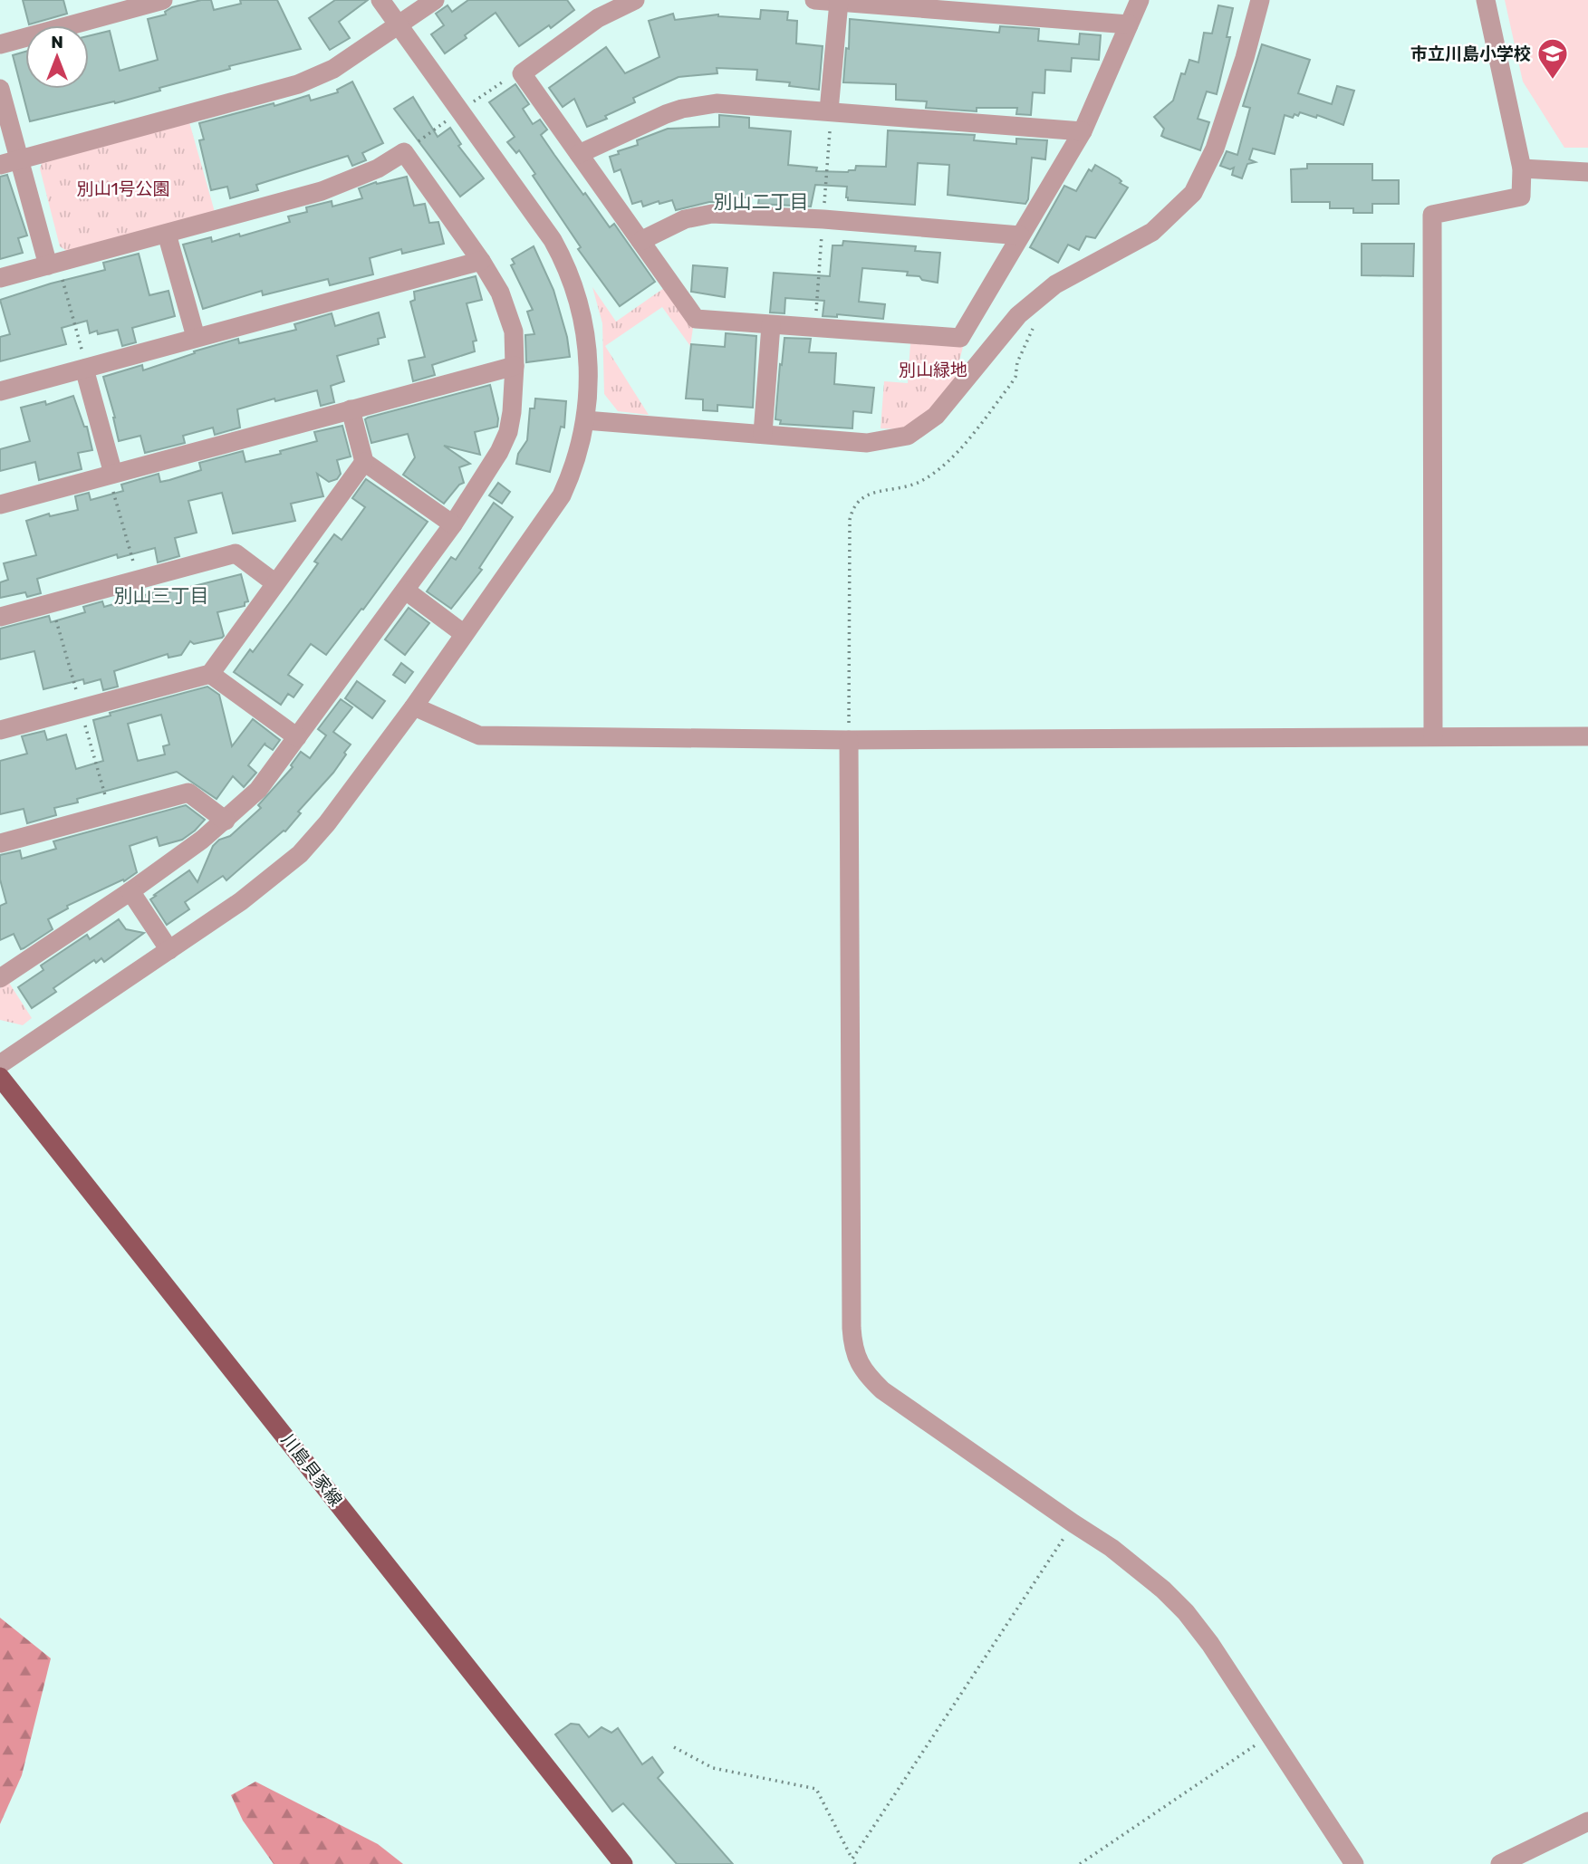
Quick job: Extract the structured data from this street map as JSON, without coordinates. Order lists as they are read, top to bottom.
{
  "streets": {
    "main road": ["川島貝家線"]
  },
  "districts": ["別山二丁目", "別山三丁目"],
  "parks": ["別山1号公園", "別山緑地"],
  "places": {
    "school or university": ["市立川島小学校"]
  },
  "north": "top"
}
